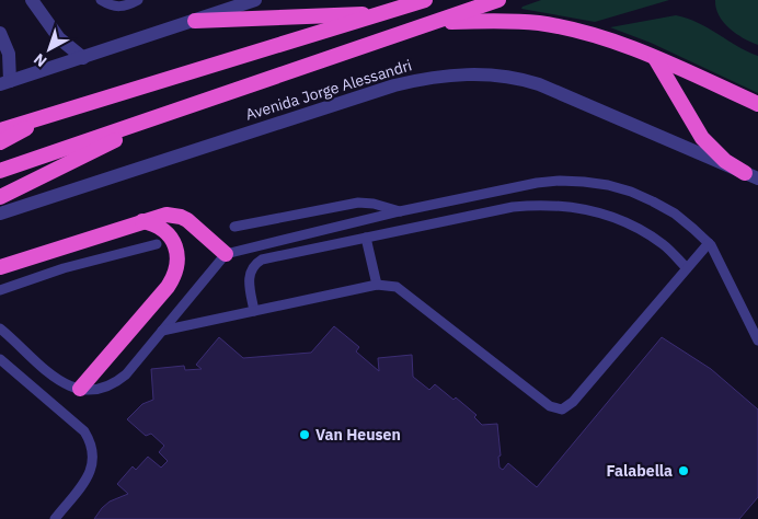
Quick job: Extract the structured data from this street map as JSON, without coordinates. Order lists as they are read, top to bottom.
{
  "streets": {
    "highway": ["Avenida Jorge Alessandri"]
  },
  "places": ["Van Heusen", "Falabella"],
  "north": "bottom left"
}
